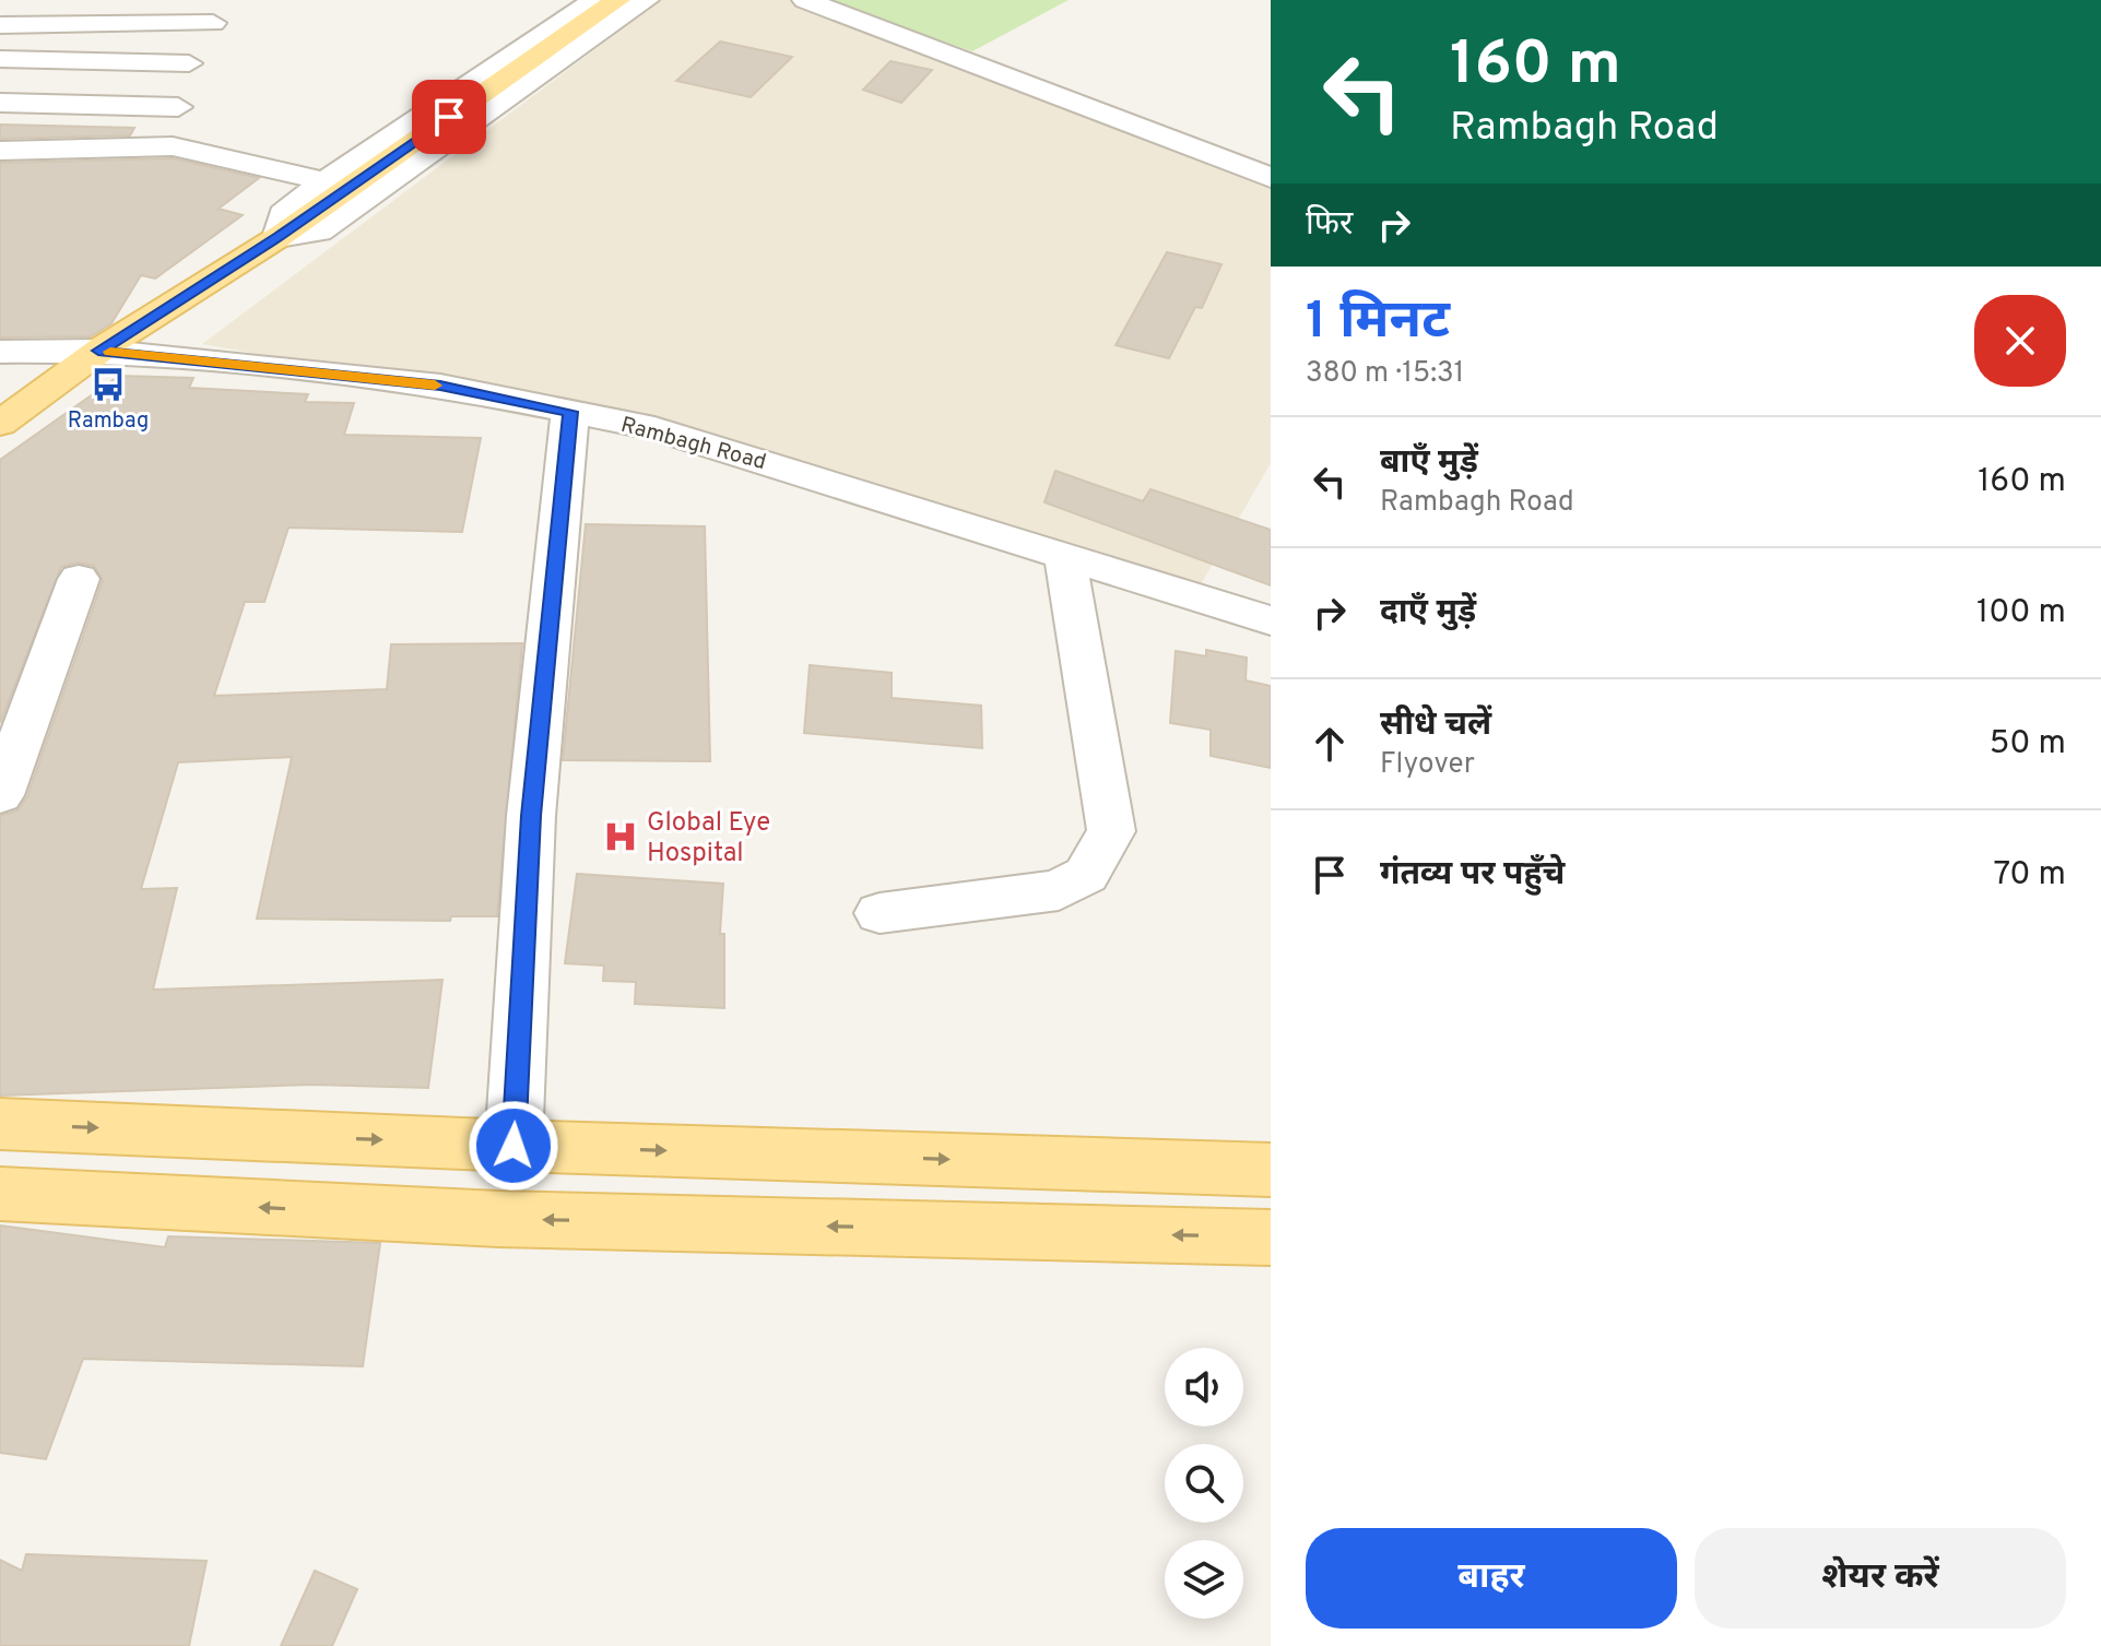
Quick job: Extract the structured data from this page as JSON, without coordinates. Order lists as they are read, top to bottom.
{
  "streets": {
    "street": ["Rambagh Road"]
  },
  "places": {
    "bus stop": ["Rambag"],
    "hospital": ["Global Eye Hospital"]
  },
  "page": {
    "turn": ["160 m", "Rambagh Road"],
    "then": "फिर",
    "heading": ["1 मिनट", "380 m · 15:31"],
    "list": [
      {
        "name": "बाएँ मुड़ें",
        "note": "Rambagh Road",
        "value": "160 m"
      },
      {
        "name": "दाएँ मुड़ें",
        "value": "100 m"
      },
      {
        "name": "सीधे चलें",
        "note": "Flyover",
        "value": "50 m"
      },
      {
        "name": "गंतव्य पर पहुँचे",
        "value": "70 m"
      }
    ],
    "buttons": ["बाहर", "शेयर करें"]
  }
}
